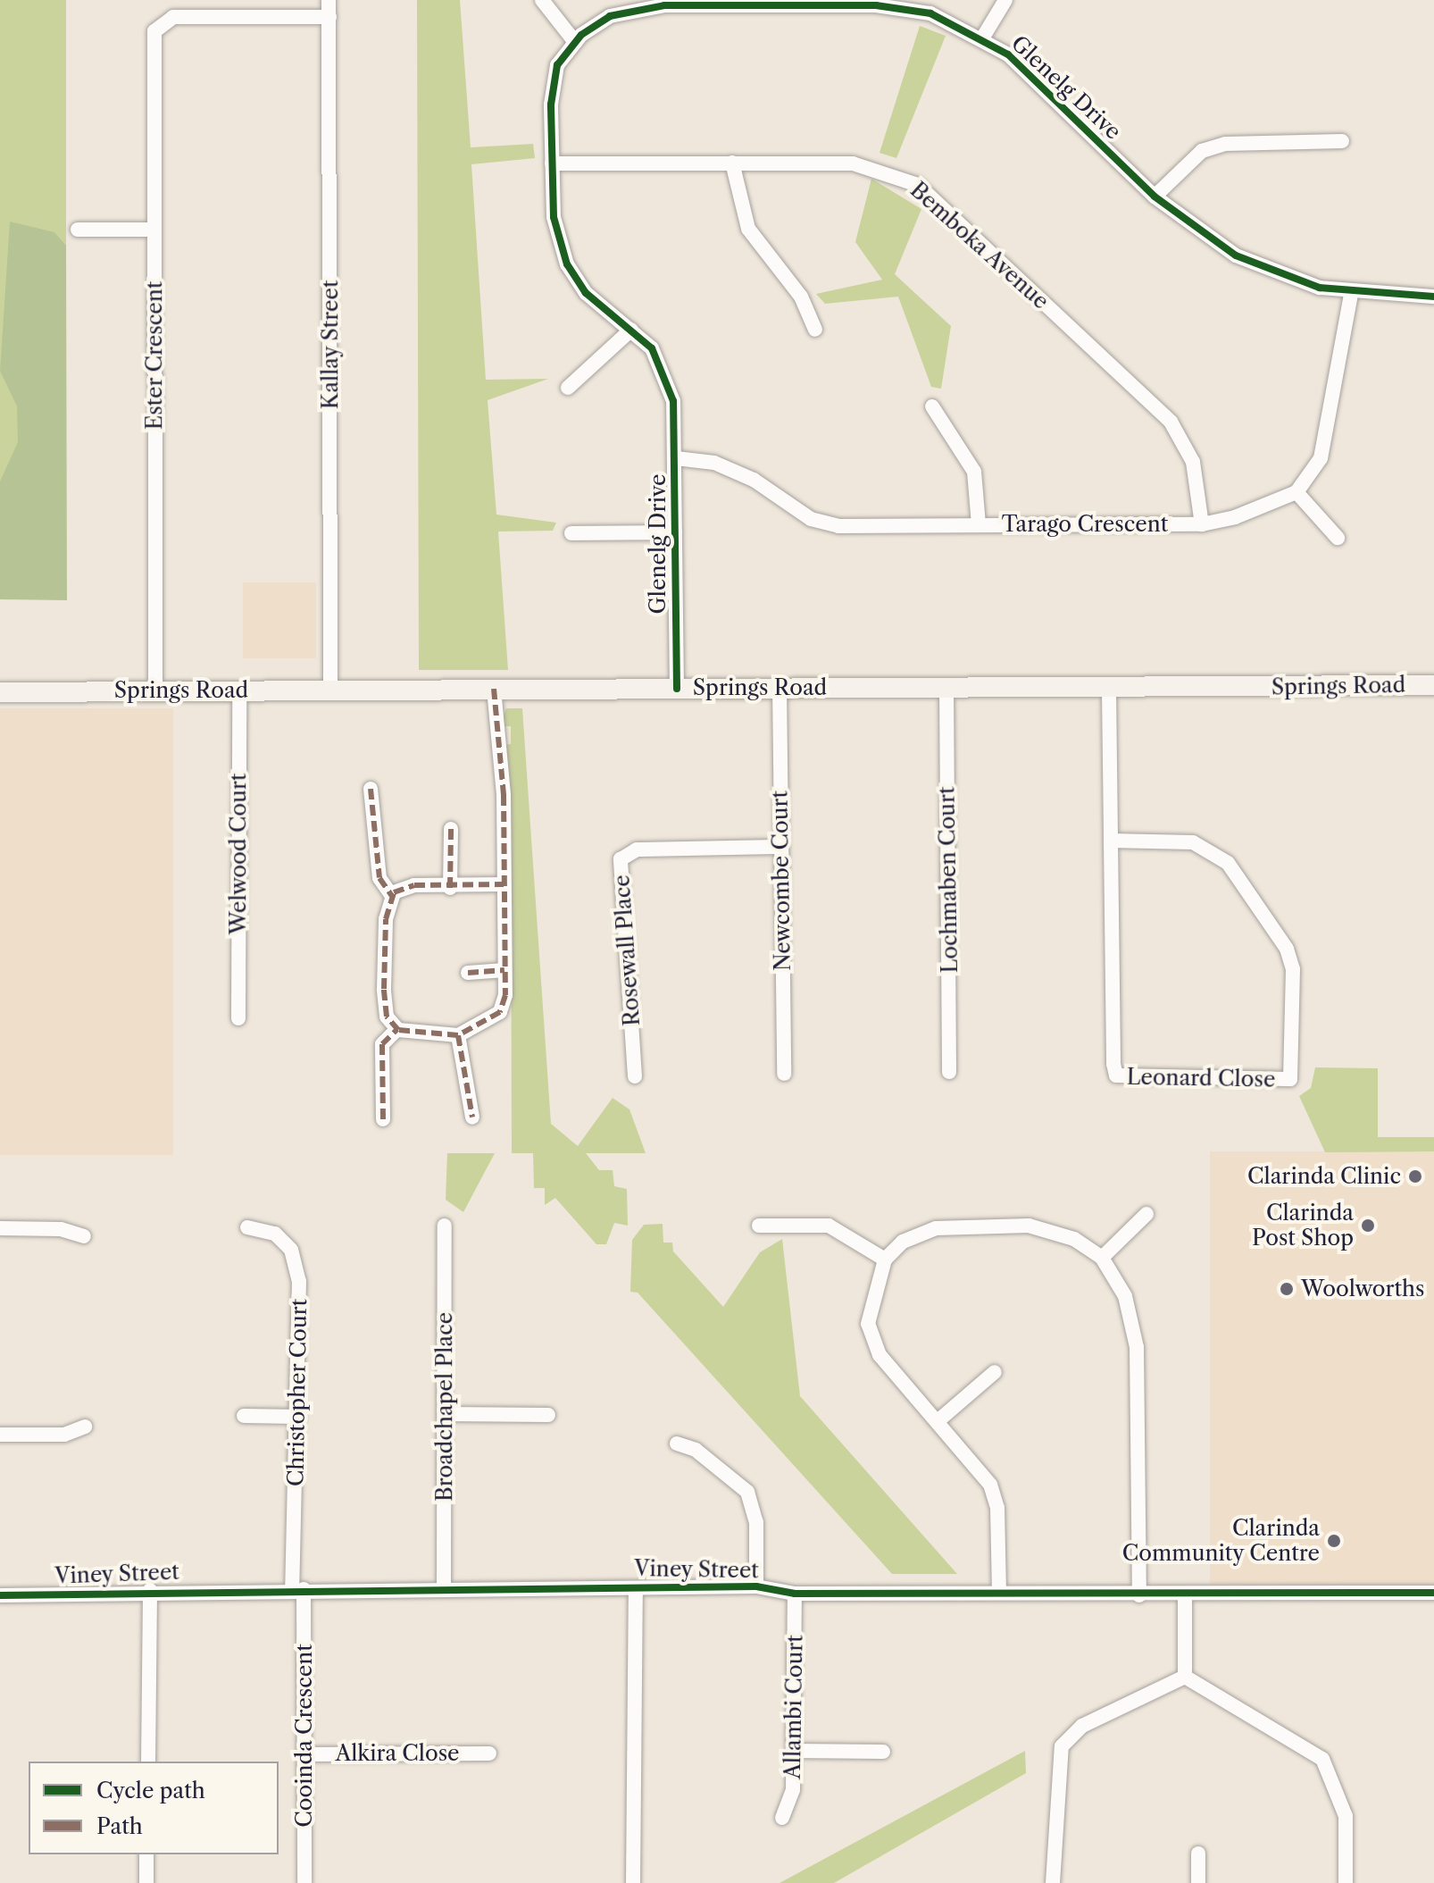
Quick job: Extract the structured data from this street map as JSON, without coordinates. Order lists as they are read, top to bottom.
{
  "streets": {
    "main road": ["Springs Road"],
    "street": [
      "Glenelg Drive",
      "Bemboka Avenue",
      "Kallay Street",
      "Ester Crescent",
      "Tarago Crescent",
      "Welwood Court",
      "Lochmaben Court",
      "Newcombe Court",
      "Rosewall Place",
      "Leonard Close",
      "Christopher Court",
      "Broadchapel Place",
      "Viney Street",
      "Allambi Court",
      "Cooinda Crescent",
      "Alkira Close"
    ]
  },
  "crossings": [
    ["Glenelg Drive", "Bemboka Avenue"],
    ["Glenelg Drive", "Tarago Crescent"],
    ["Glenelg Drive", "Springs Road"],
    ["Bemboka Avenue", "Tarago Crescent"],
    ["Kallay Street", "Ester Crescent"],
    ["Kallay Street", "Springs Road"],
    ["Ester Crescent", "Springs Road"],
    ["Springs Road", "Welwood Court"],
    ["Springs Road", "Lochmaben Court"],
    ["Springs Road", "Newcombe Court"],
    ["Springs Road", "Leonard Close"],
    ["Newcombe Court", "Rosewall Place"],
    ["Christopher Court", "Viney Street"],
    ["Christopher Court", "Cooinda Crescent"],
    ["Broadchapel Place", "Viney Street"],
    ["Viney Street", "Allambi Court"],
    ["Viney Street", "Cooinda Crescent"],
    ["Cooinda Crescent", "Alkira Close"]
  ],
  "places": [
    "Clarinda Clinic",
    "Clarinda Post Shop",
    "Woolworths",
    "Clarinda Community Centre"
  ],
  "legend": ["Cycle path", "Path"]
}
